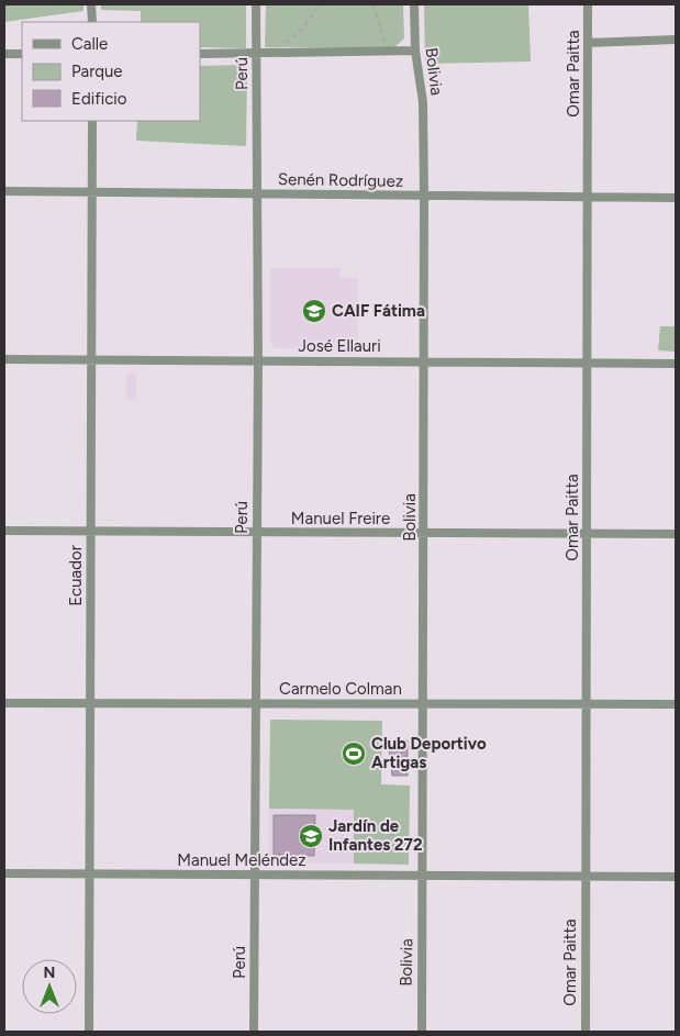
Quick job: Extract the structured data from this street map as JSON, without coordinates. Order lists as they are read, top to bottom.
{
  "streets": {
    "street": [
      "Bolivia",
      "Perú",
      "Omar Paitta",
      "Senén Rodríguez",
      "José Ellauri",
      "Manuel Freire",
      "Ecuador",
      "Carmelo Colman",
      "Manuel Meléndez"
    ]
  },
  "crossings": [
    ["Bolivia", "Senén Rodríguez"],
    ["Bolivia", "José Ellauri"],
    ["Bolivia", "Manuel Freire"],
    ["Bolivia", "Carmelo Colman"],
    ["Bolivia", "Manuel Meléndez"],
    ["Perú", "Senén Rodríguez"],
    ["Perú", "José Ellauri"],
    ["Perú", "Manuel Freire"],
    ["Perú", "Carmelo Colman"],
    ["Perú", "Manuel Meléndez"],
    ["Omar Paitta", "Senén Rodríguez"],
    ["Omar Paitta", "José Ellauri"],
    ["Omar Paitta", "Manuel Freire"],
    ["Omar Paitta", "Carmelo Colman"],
    ["Omar Paitta", "Manuel Meléndez"],
    ["Senén Rodríguez", "Ecuador"],
    ["José Ellauri", "Ecuador"],
    ["Manuel Freire", "Ecuador"],
    ["Ecuador", "Carmelo Colman"],
    ["Ecuador", "Manuel Meléndez"]
  ],
  "places": {
    "school or university": ["CAIF Fátima", "Jardín de Infantes 272"],
    "sports": ["Club Deportivo Artigas"]
  },
  "legend": ["Calle", "Parque", "Edificio"],
  "north": "top"
}
